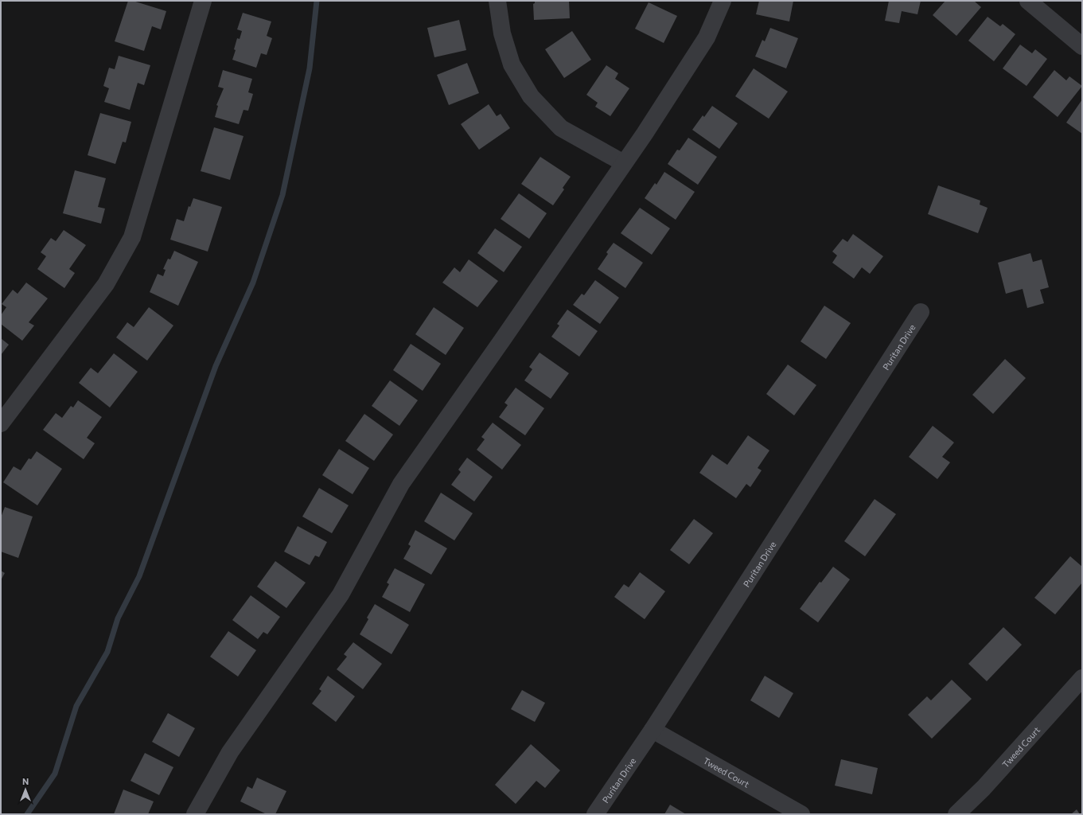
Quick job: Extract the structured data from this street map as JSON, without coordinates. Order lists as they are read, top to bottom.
{
  "streets": {
    "street": ["Puritan Drive", "Tweed Court"]
  },
  "crossings": [
    ["Puritan Drive", "Tweed Court"]
  ],
  "north": "top"
}
